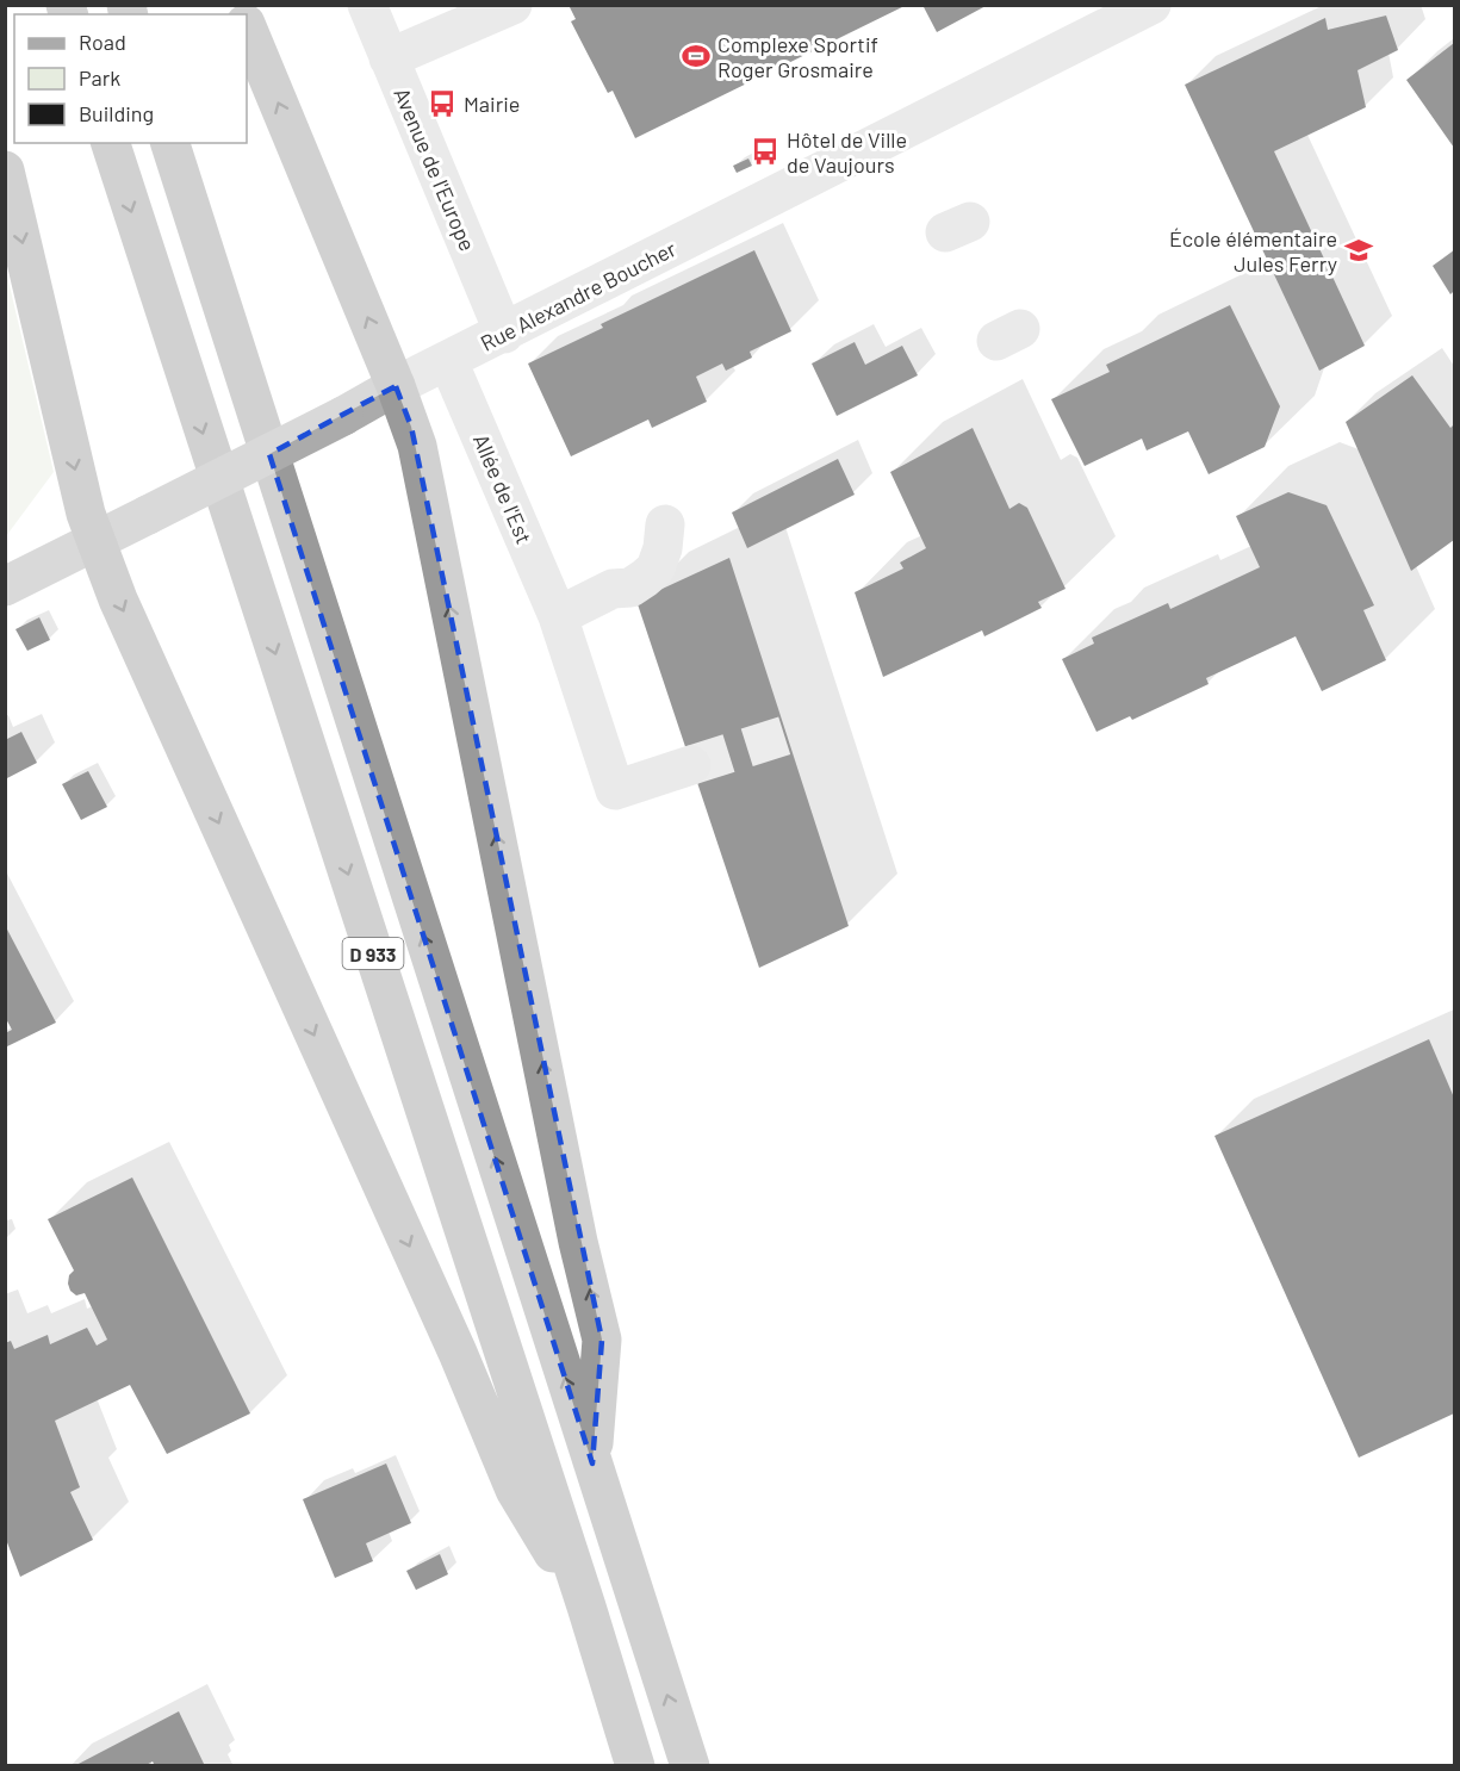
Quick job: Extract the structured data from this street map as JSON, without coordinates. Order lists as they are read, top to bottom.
{
  "streets": {
    "highway": ["D 933"],
    "main road": ["Rue Alexandre Boucher"],
    "street": ["Avenue de l'Europe", "Allée de l'Est"]
  },
  "crossings": [
    ["Avenue de l'Europe", "Rue Alexandre Boucher"],
    ["Rue Alexandre Boucher", "Allée de l'Est"]
  ],
  "places": {
    "sports": ["Complexe Sportif Roger Grosmaire"],
    "bus stop": ["Mairie", "Hôtel de Ville de Vaujours"],
    "school or university": ["École élémentaire Jules Ferry"]
  },
  "legend": ["Road", "Park", "Building"]
}
